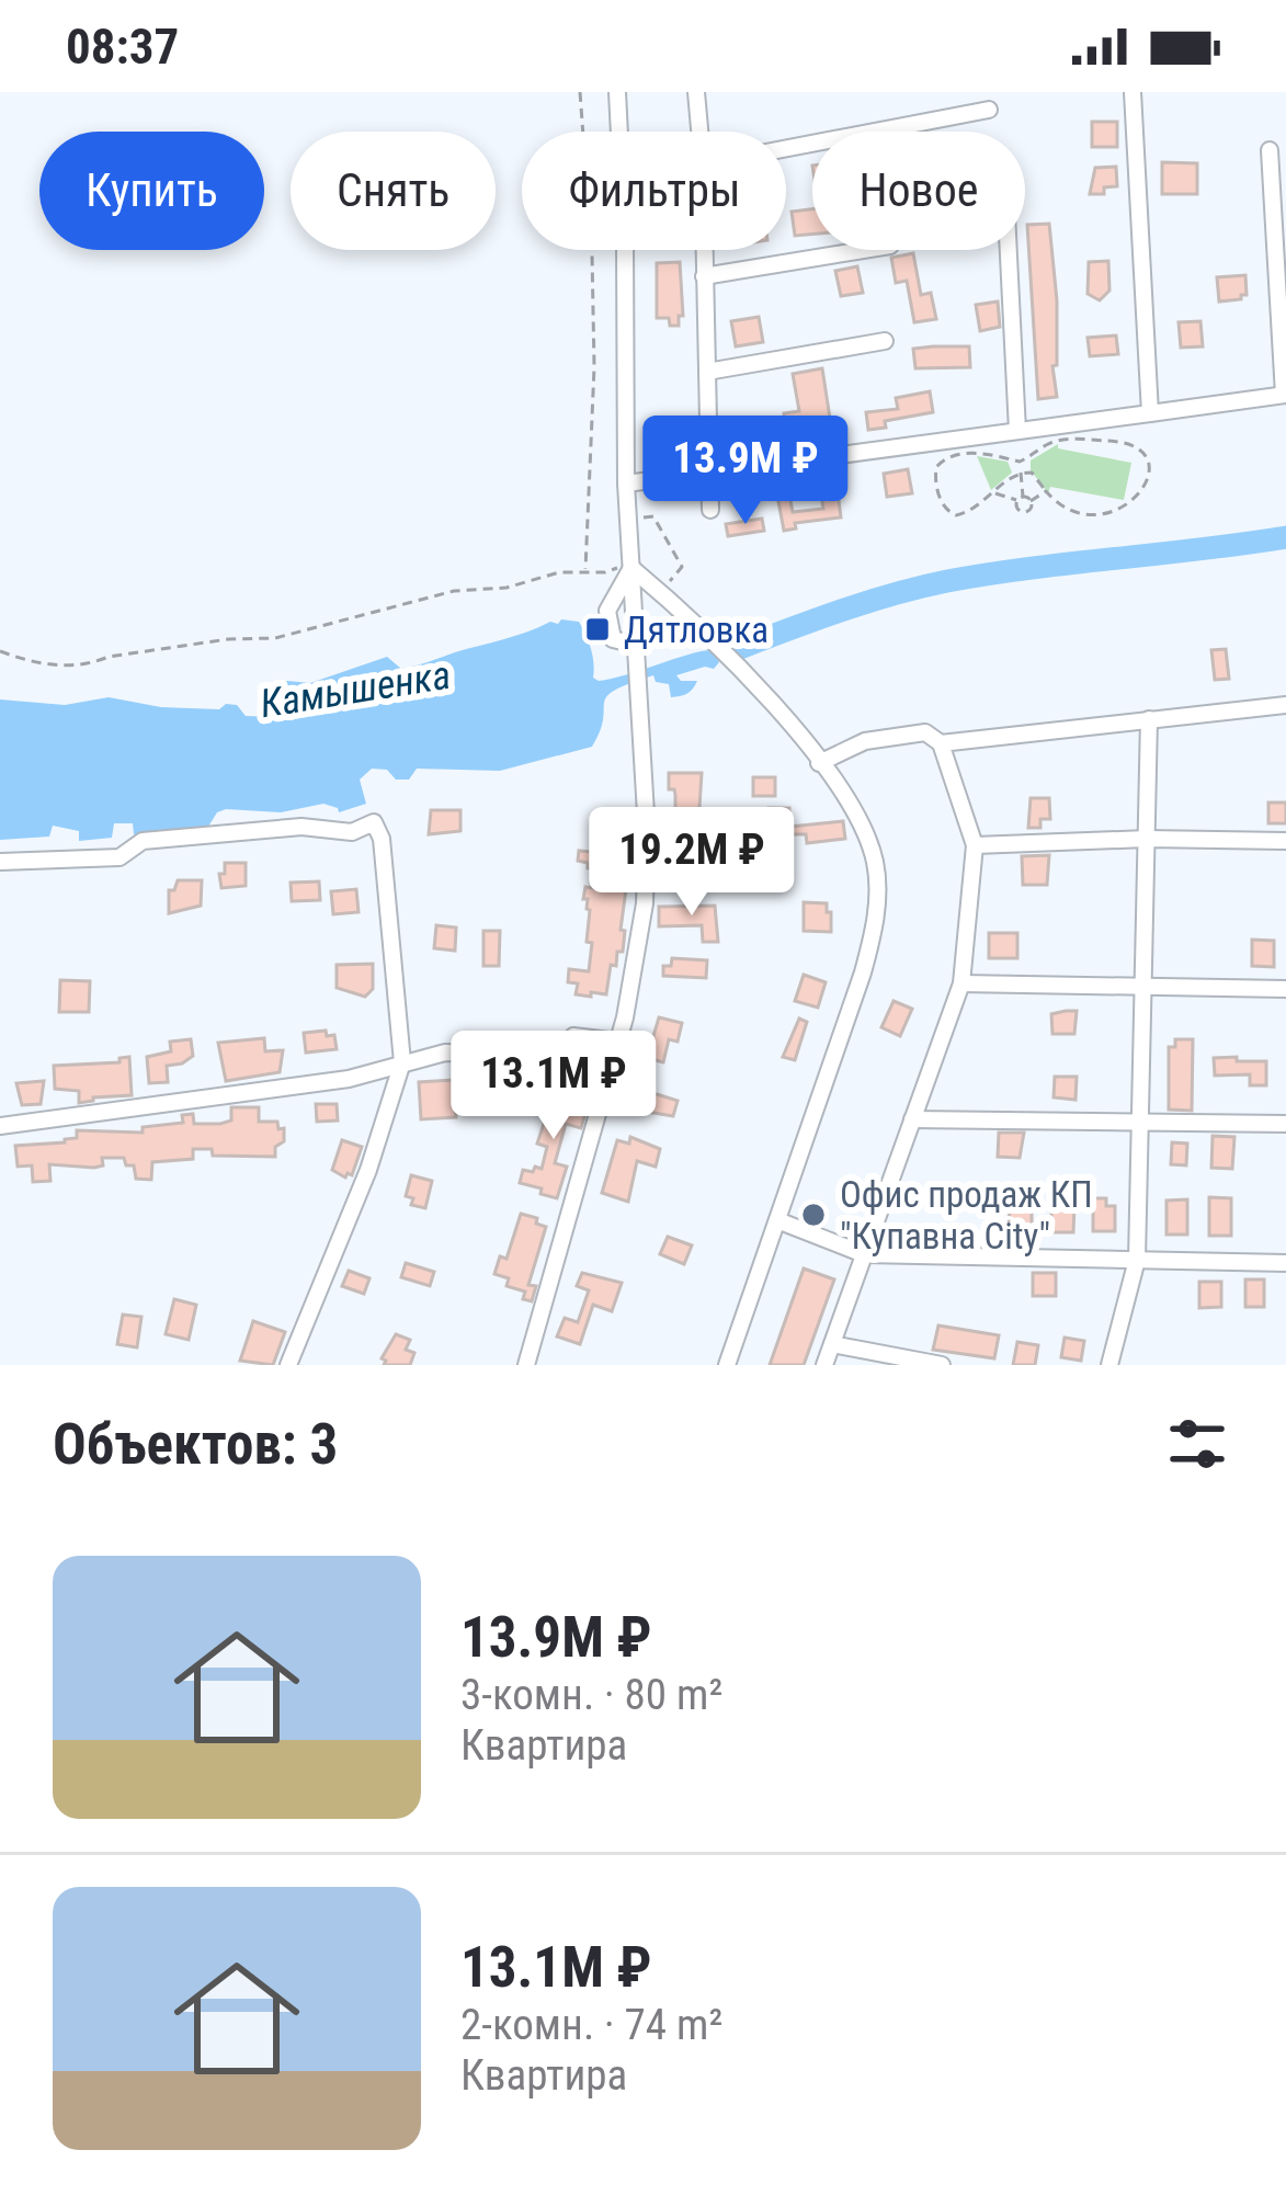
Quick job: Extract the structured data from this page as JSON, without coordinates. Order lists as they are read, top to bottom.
{
  "water": ["Камышенка"],
  "places": {
    "transit": ["Дятловка"],
    "other": ["Офис продаж КП \"Купавна City\""]
  },
  "page": {
    "status": "08:37",
    "chip": [
      "Купить",
      "Снять",
      "Фильтры",
      "Новое"
    ],
    "price": ["13.9M ₽", "19.2M ₽", "13.1M ₽"],
    "heading": "Объектов: 3",
    "list": [
      {
        "name": "13.9M ₽",
        "note": "3-комн. · 80 m² · Квартира"
      },
      {
        "name": "13.1M ₽",
        "note": "2-комн. · 74 m² · Квартира"
      }
    ]
  }
}
